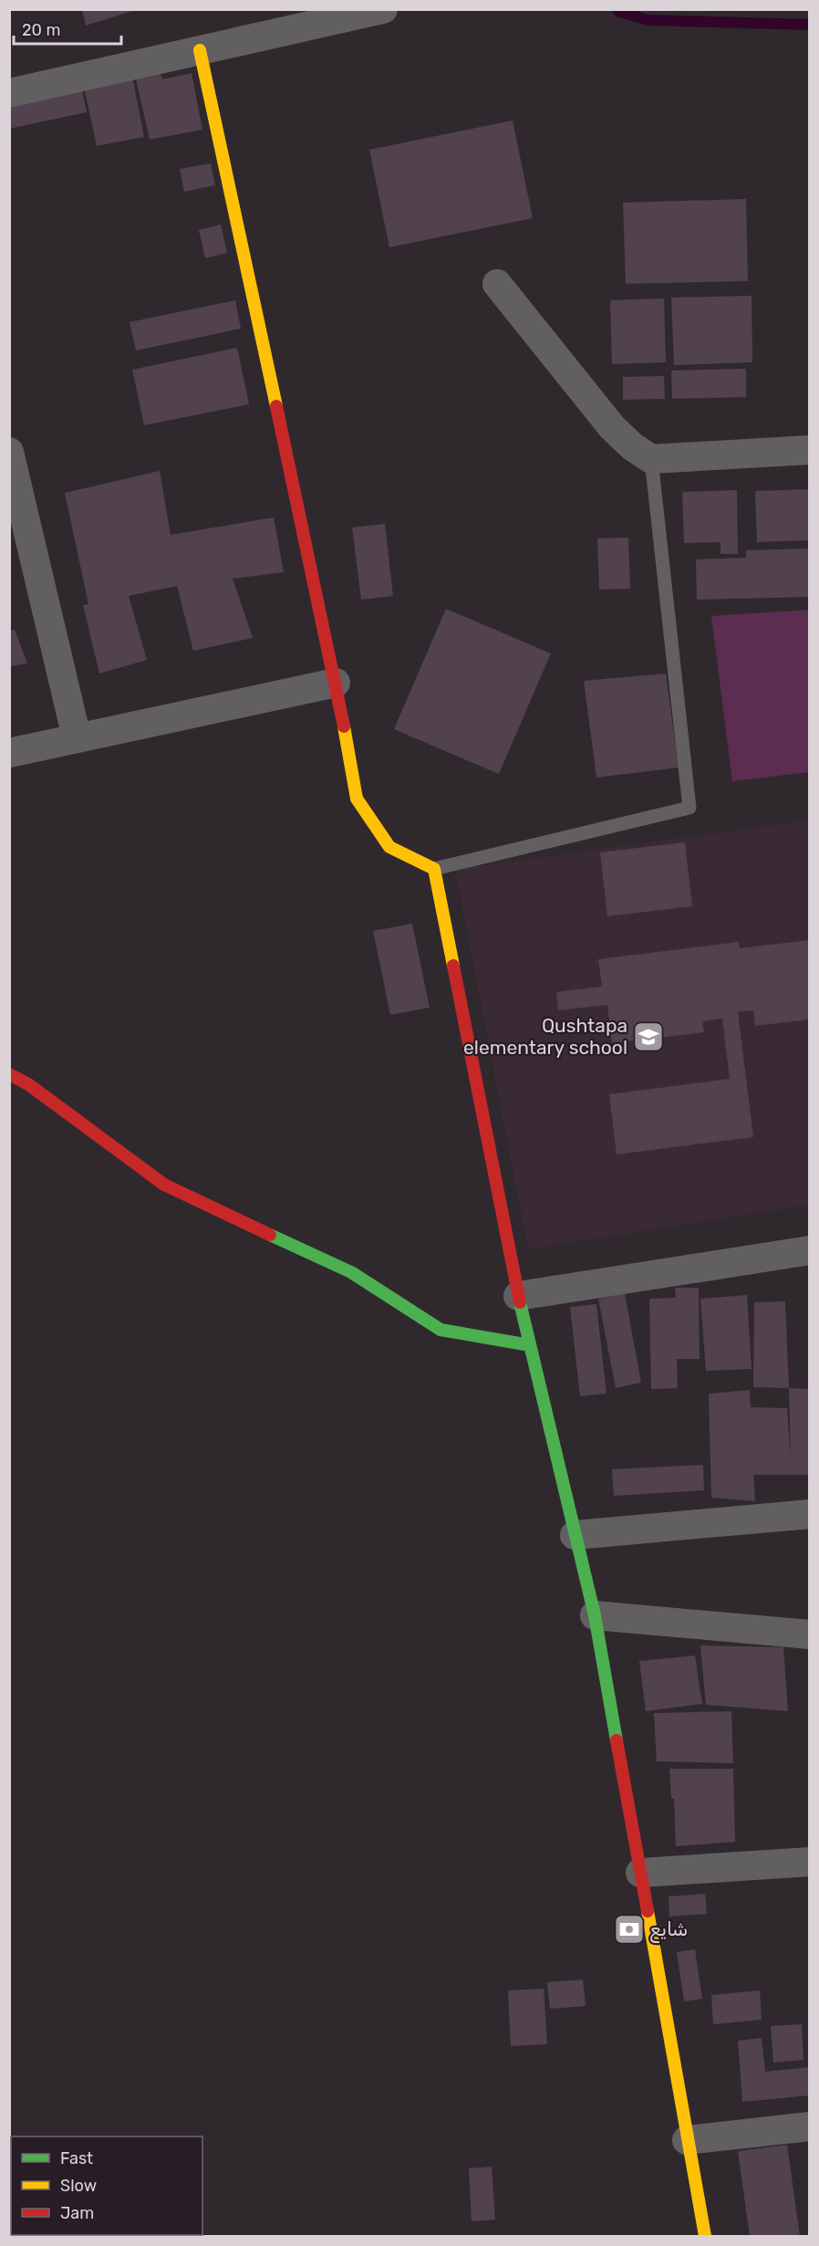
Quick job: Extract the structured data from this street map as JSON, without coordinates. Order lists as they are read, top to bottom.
{
  "places": {
    "school or university": ["Qushtapa elementary school"],
    "bank": ["شايع"]
  },
  "legend": ["Fast", "Slow", "Jam"],
  "scale_bar": "20 m"
}
